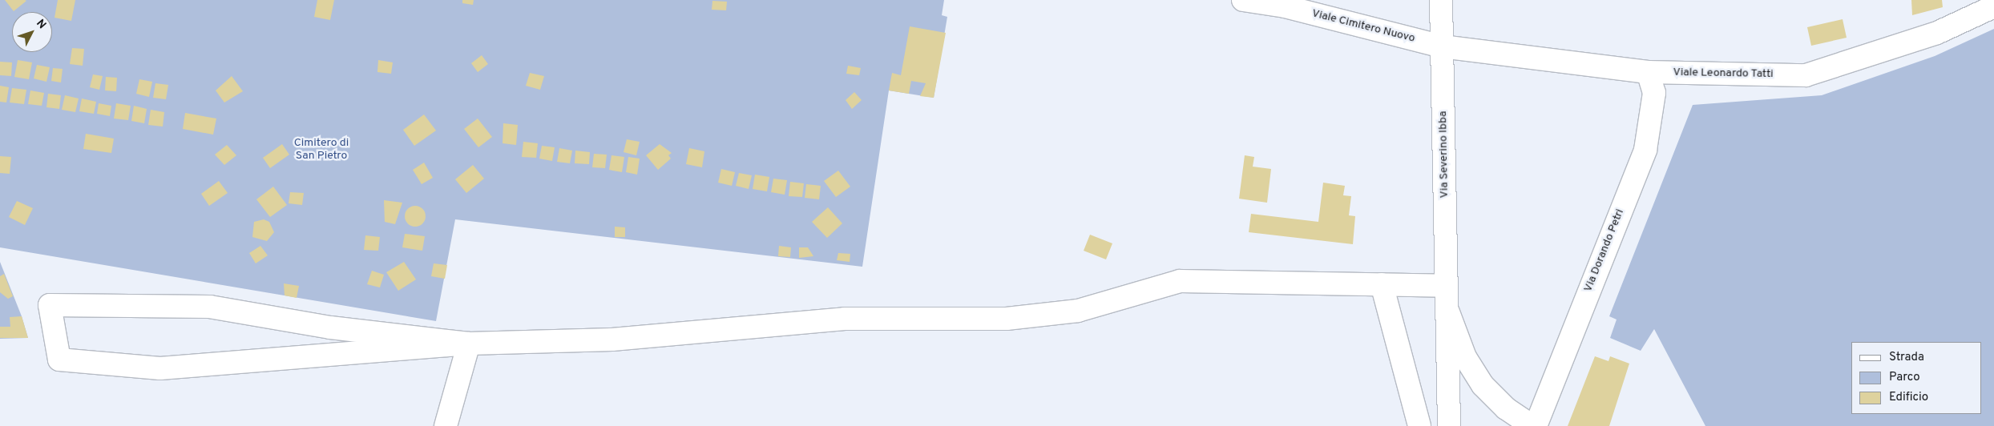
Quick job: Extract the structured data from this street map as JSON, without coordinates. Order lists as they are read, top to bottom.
{
  "streets": {
    "street": [
      "Viale Cimitero Nuovo",
      "Viale Leonardo Tatti",
      "Via Severino Ibba",
      "Via Dorando Petri"
    ]
  },
  "crossings": [
    ["Viale Cimitero Nuovo", "Viale Leonardo Tatti"],
    ["Viale Cimitero Nuovo", "Via Severino Ibba"],
    ["Viale Leonardo Tatti", "Via Severino Ibba"],
    ["Viale Leonardo Tatti", "Via Dorando Petri"],
    ["Via Severino Ibba", "Via Dorando Petri"]
  ],
  "parks": ["Cimitero di San Pietro"],
  "legend": ["Strada", "Parco", "Edificio"],
  "north": "top right"
}
